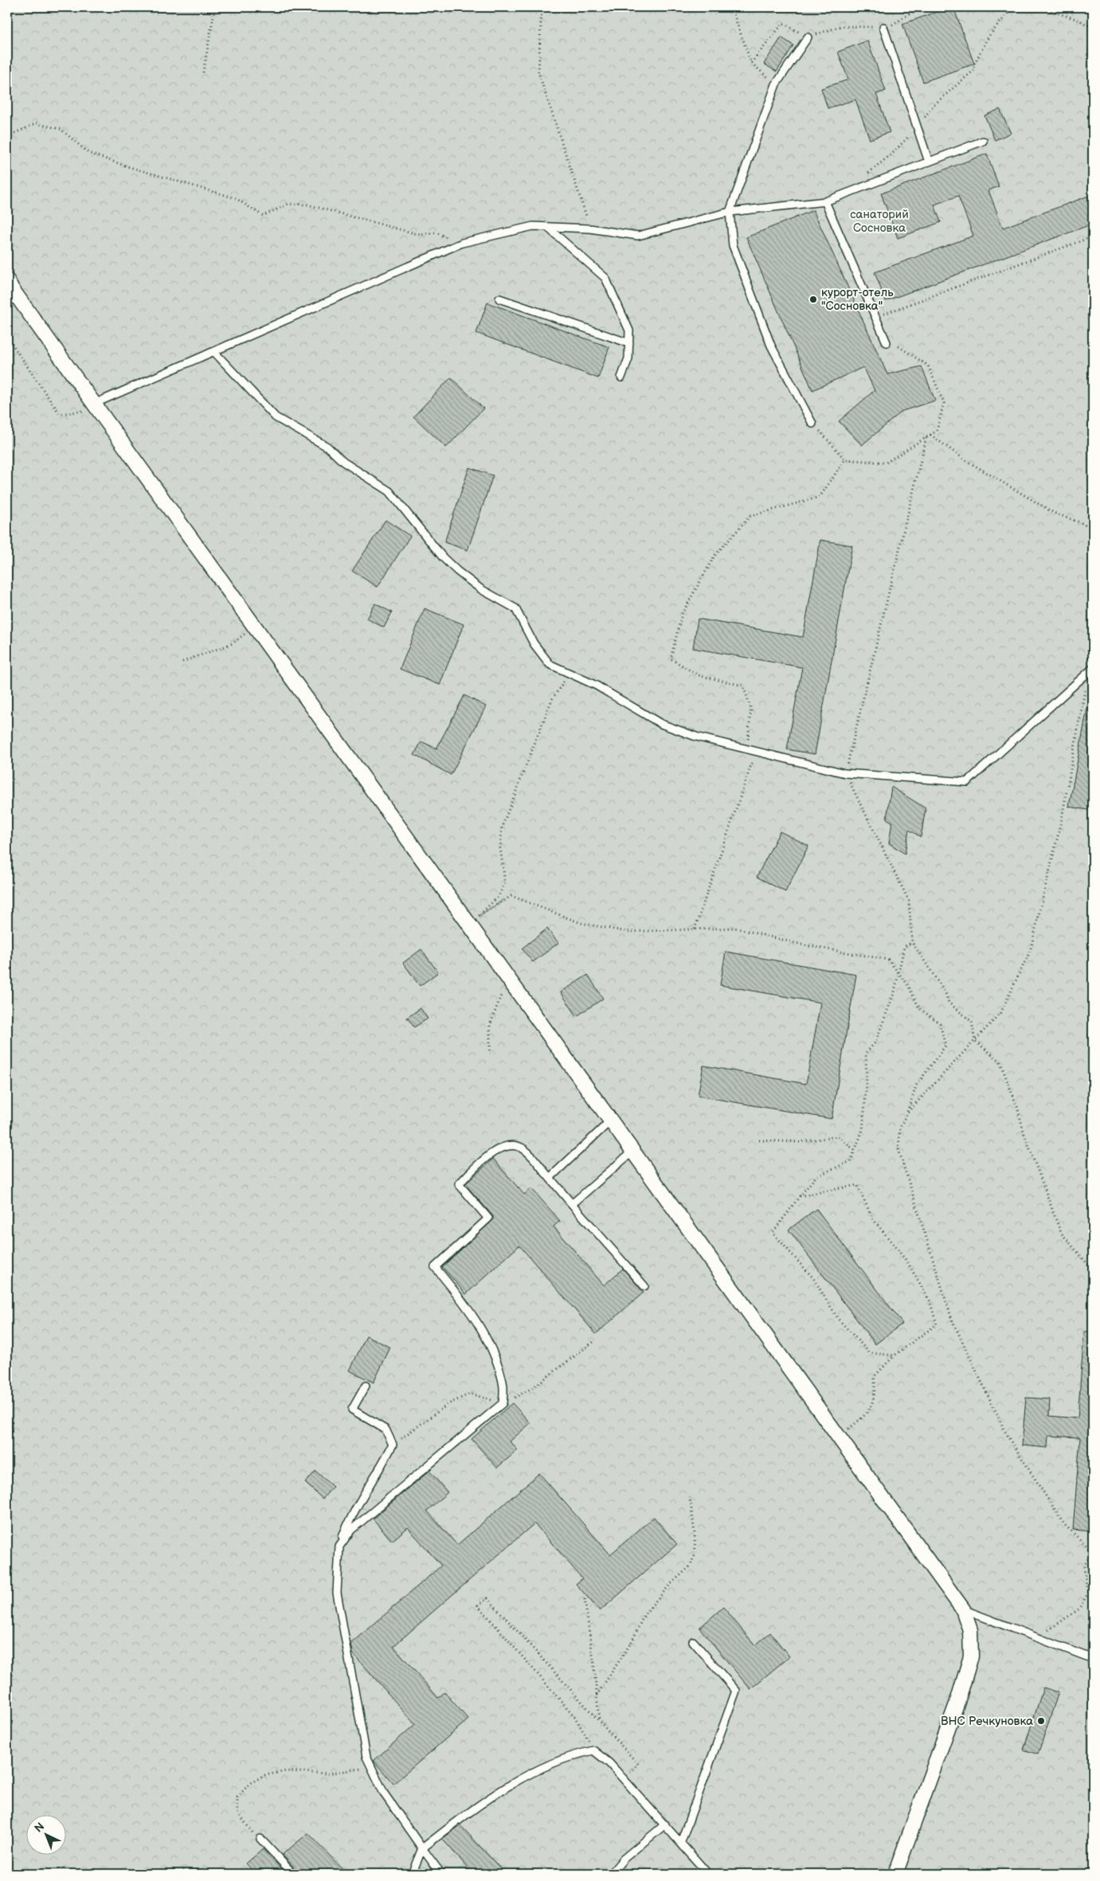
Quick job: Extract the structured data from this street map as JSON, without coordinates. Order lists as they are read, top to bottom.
{
  "parks": ["санаторий Сосновка"],
  "places": ["курорт-отель \"Сосновка\"", "ВНС Речкуновка"],
  "north": "top left"
}
